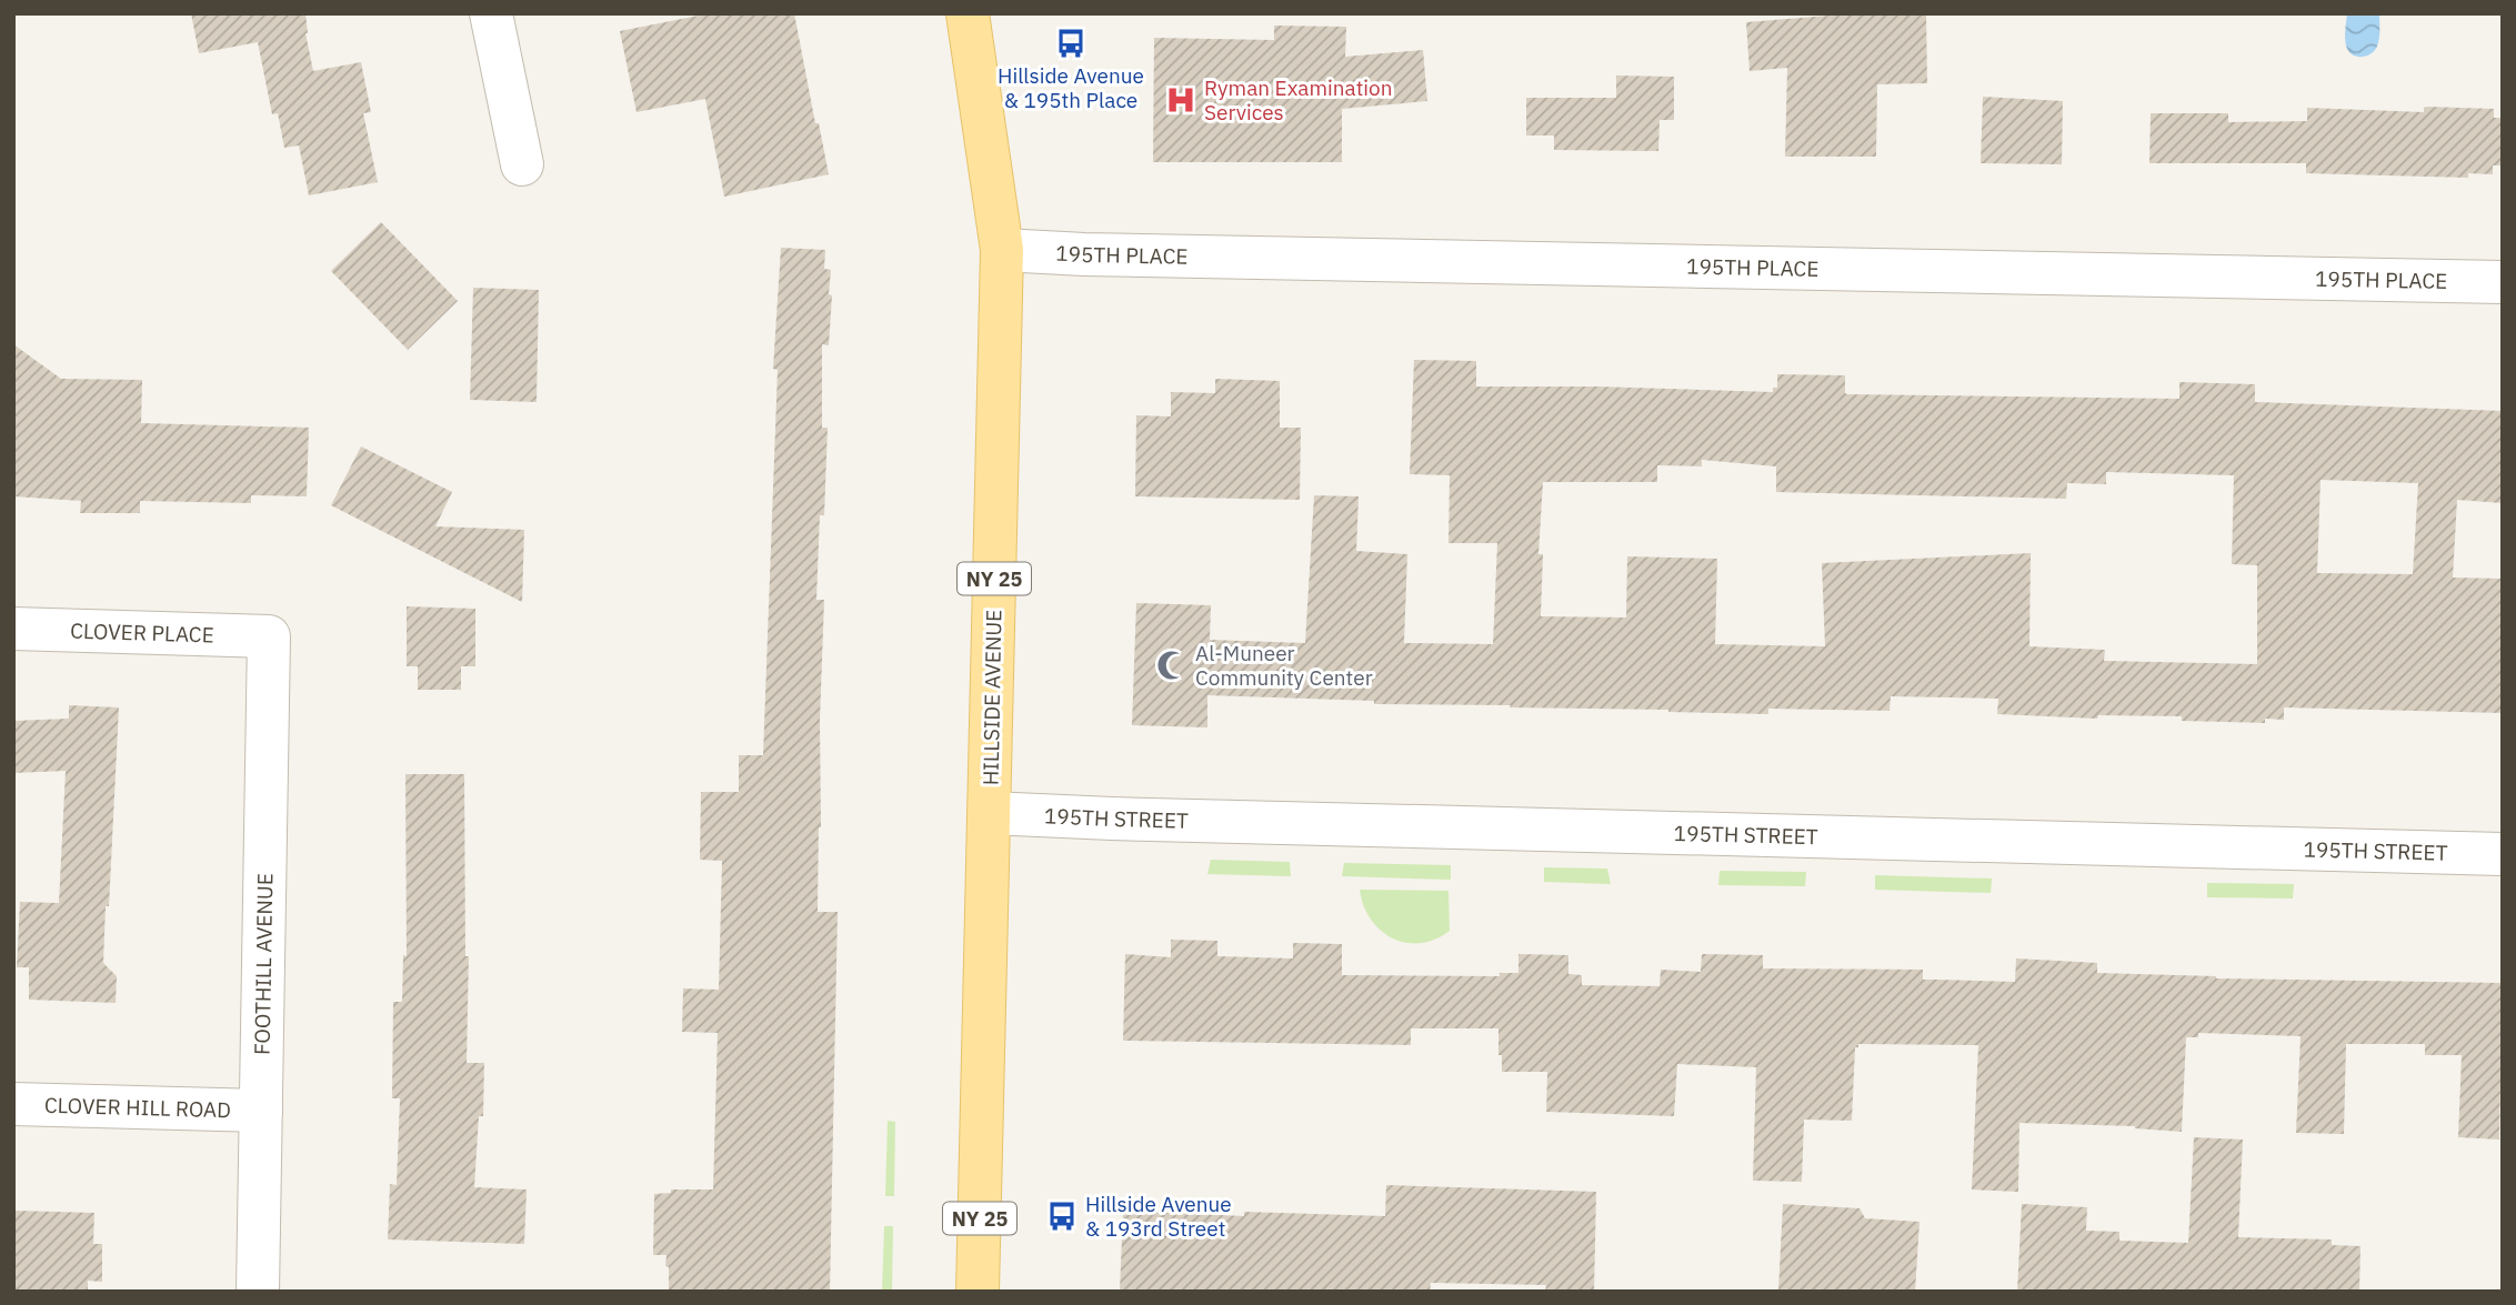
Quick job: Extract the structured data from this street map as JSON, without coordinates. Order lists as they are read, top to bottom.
{
  "streets": {
    "main road": ["NY 25", "HILLSIDE AVENUE"],
    "street": [
      "195TH PLACE",
      "CLOVER PLACE",
      "195TH STREET",
      "FOOTHILL AVENUE",
      "CLOVER HILL ROAD"
    ]
  },
  "crossings": [
    ["195TH PLACE", "HILLSIDE AVENUE"],
    ["CLOVER PLACE", "FOOTHILL AVENUE"],
    ["HILLSIDE AVENUE", "195TH STREET"],
    ["FOOTHILL AVENUE", "CLOVER HILL ROAD"]
  ],
  "places": {
    "bus stop": ["Hillside Avenue & 195th Place", "Hillside Avenue & 193rd Street"],
    "hospital": ["Ryman Examination Services"],
    "mosque": ["Al-Muneer Community Center"]
  }
}
